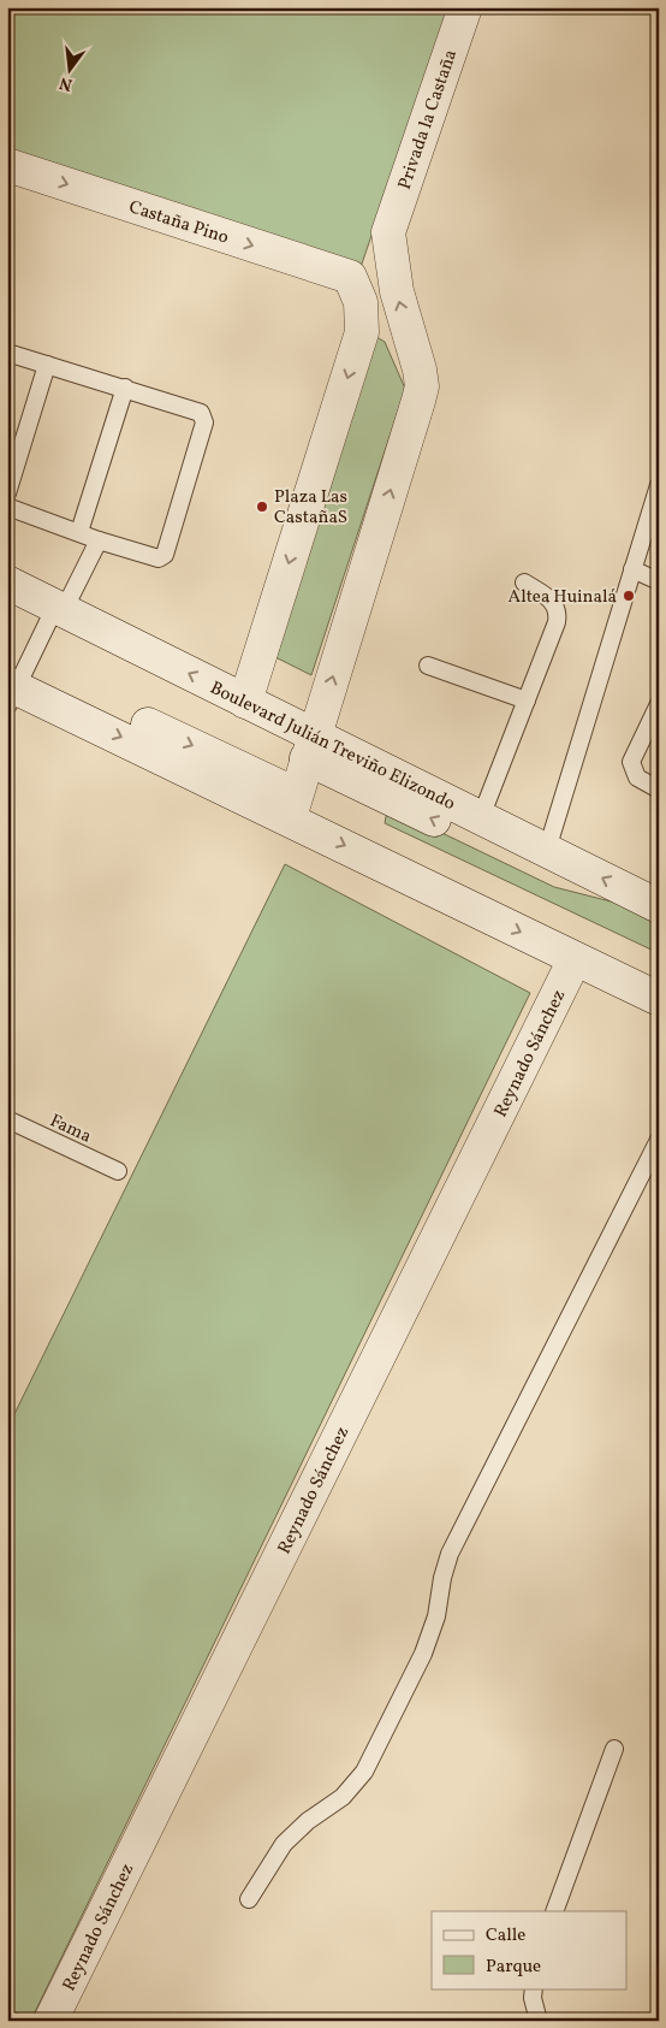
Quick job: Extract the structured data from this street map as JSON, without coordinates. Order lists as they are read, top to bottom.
{
  "streets": {
    "street": [
      "Privada la Castaña",
      "Castaña Pino",
      "Boulevard Julián Treviño Elizondo",
      "Reynado Sánchez"
    ],
    "lane": ["Fama"]
  },
  "crossings": [
    ["Privada la Castaña", "Boulevard Julián Treviño Elizondo"],
    ["Castaña Pino", "Boulevard Julián Treviño Elizondo"]
  ],
  "one_way": ["Privada la Castaña"],
  "places": ["Plaza Las CastañaS", "Altea Huinalá"],
  "legend": ["Calle", "Parque"],
  "north": "bottom"
}
